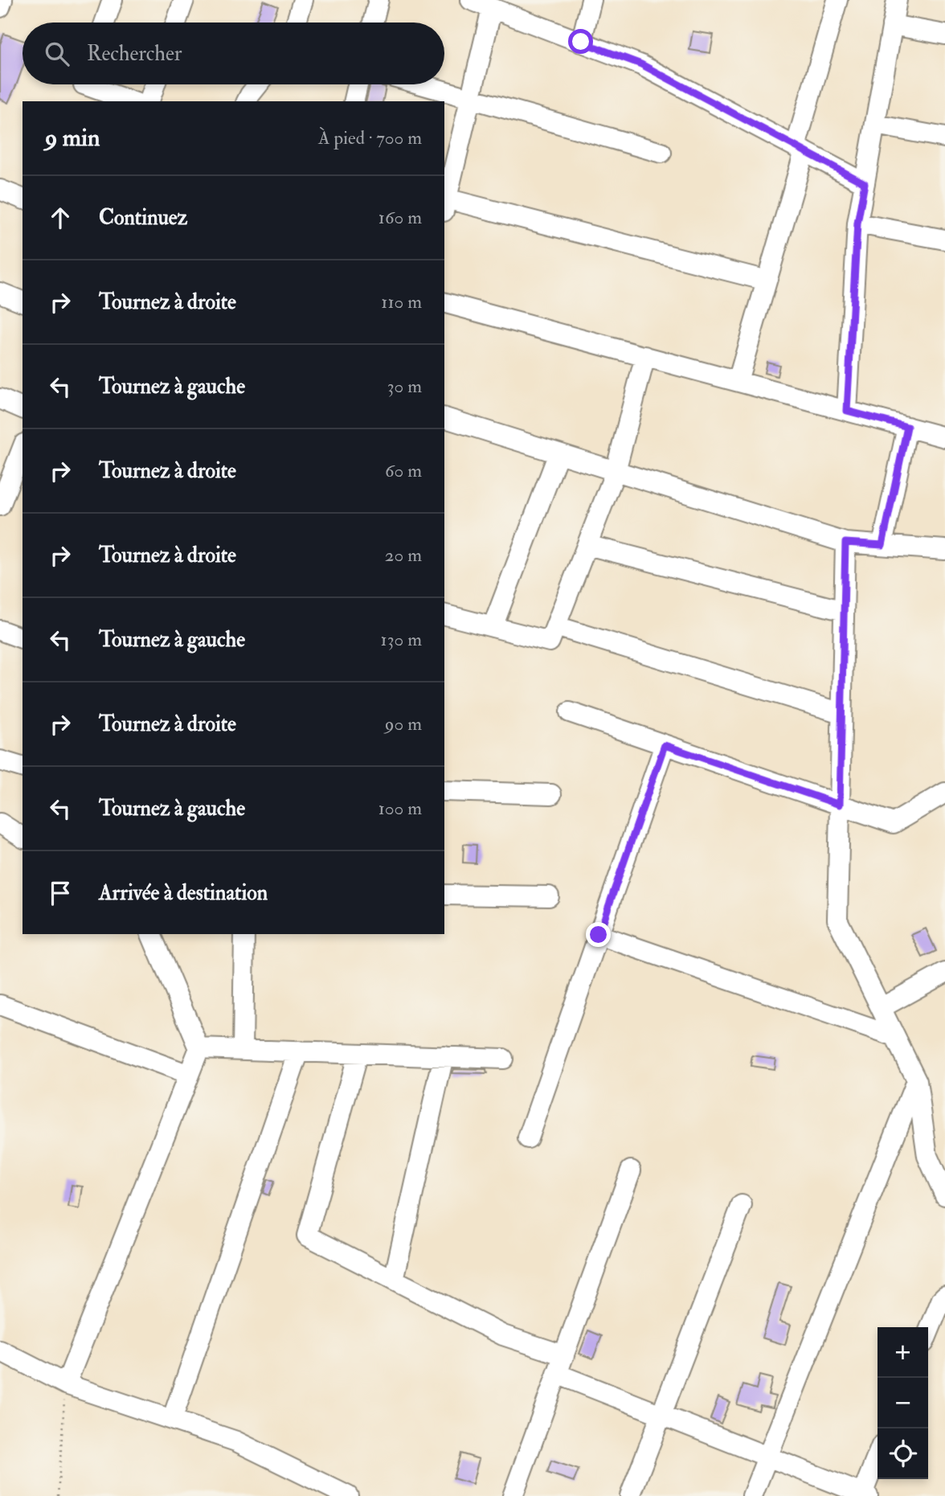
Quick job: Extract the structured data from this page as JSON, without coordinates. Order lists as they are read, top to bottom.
{
  "page": {
    "search": "Rechercher",
    "heading": ["9 min", "À pied · 700 m"],
    "list": [
      ["Continuez", "160 m"],
      ["Tournez à droite", "110 m"],
      ["Tournez à gauche", "30 m"],
      ["Tournez à droite", "60 m"],
      ["Tournez à droite", "20 m"],
      ["Tournez à gauche", "130 m"],
      ["Tournez à droite", "90 m"],
      ["Tournez à gauche", "100 m"],
      "Arrivée à destination"
    ],
    "map_buttons": ["+", "−"]
  }
}
